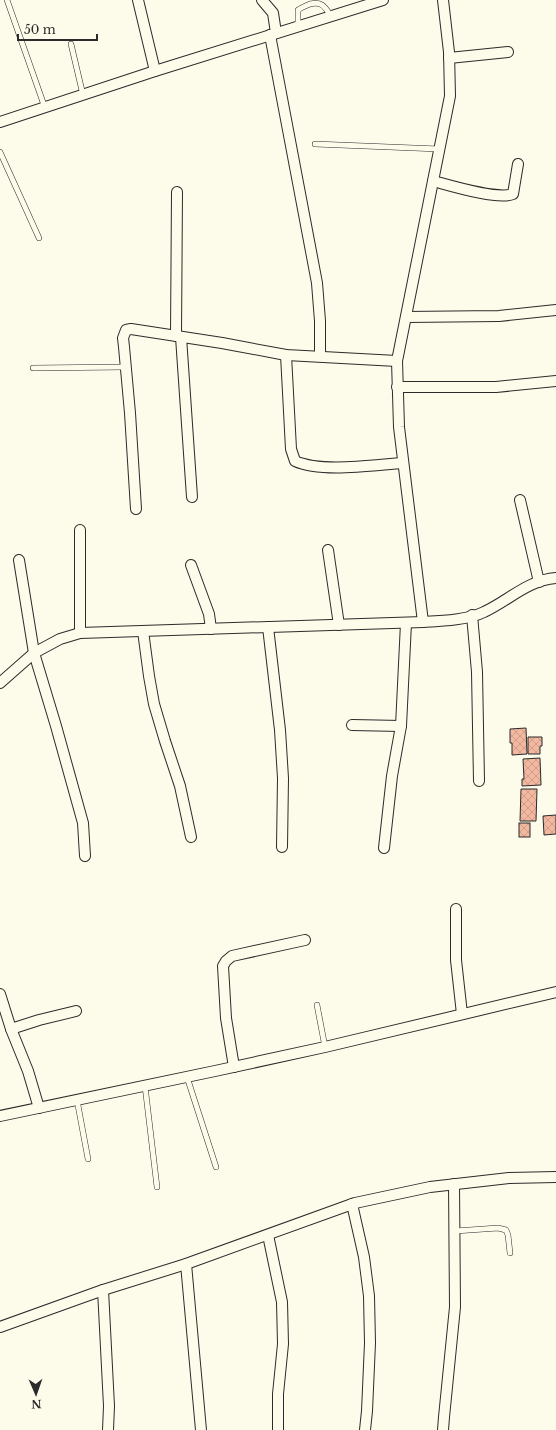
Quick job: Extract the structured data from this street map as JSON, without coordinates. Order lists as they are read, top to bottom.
{
  "scale_bar": "50 m",
  "north": "bottom"
}
